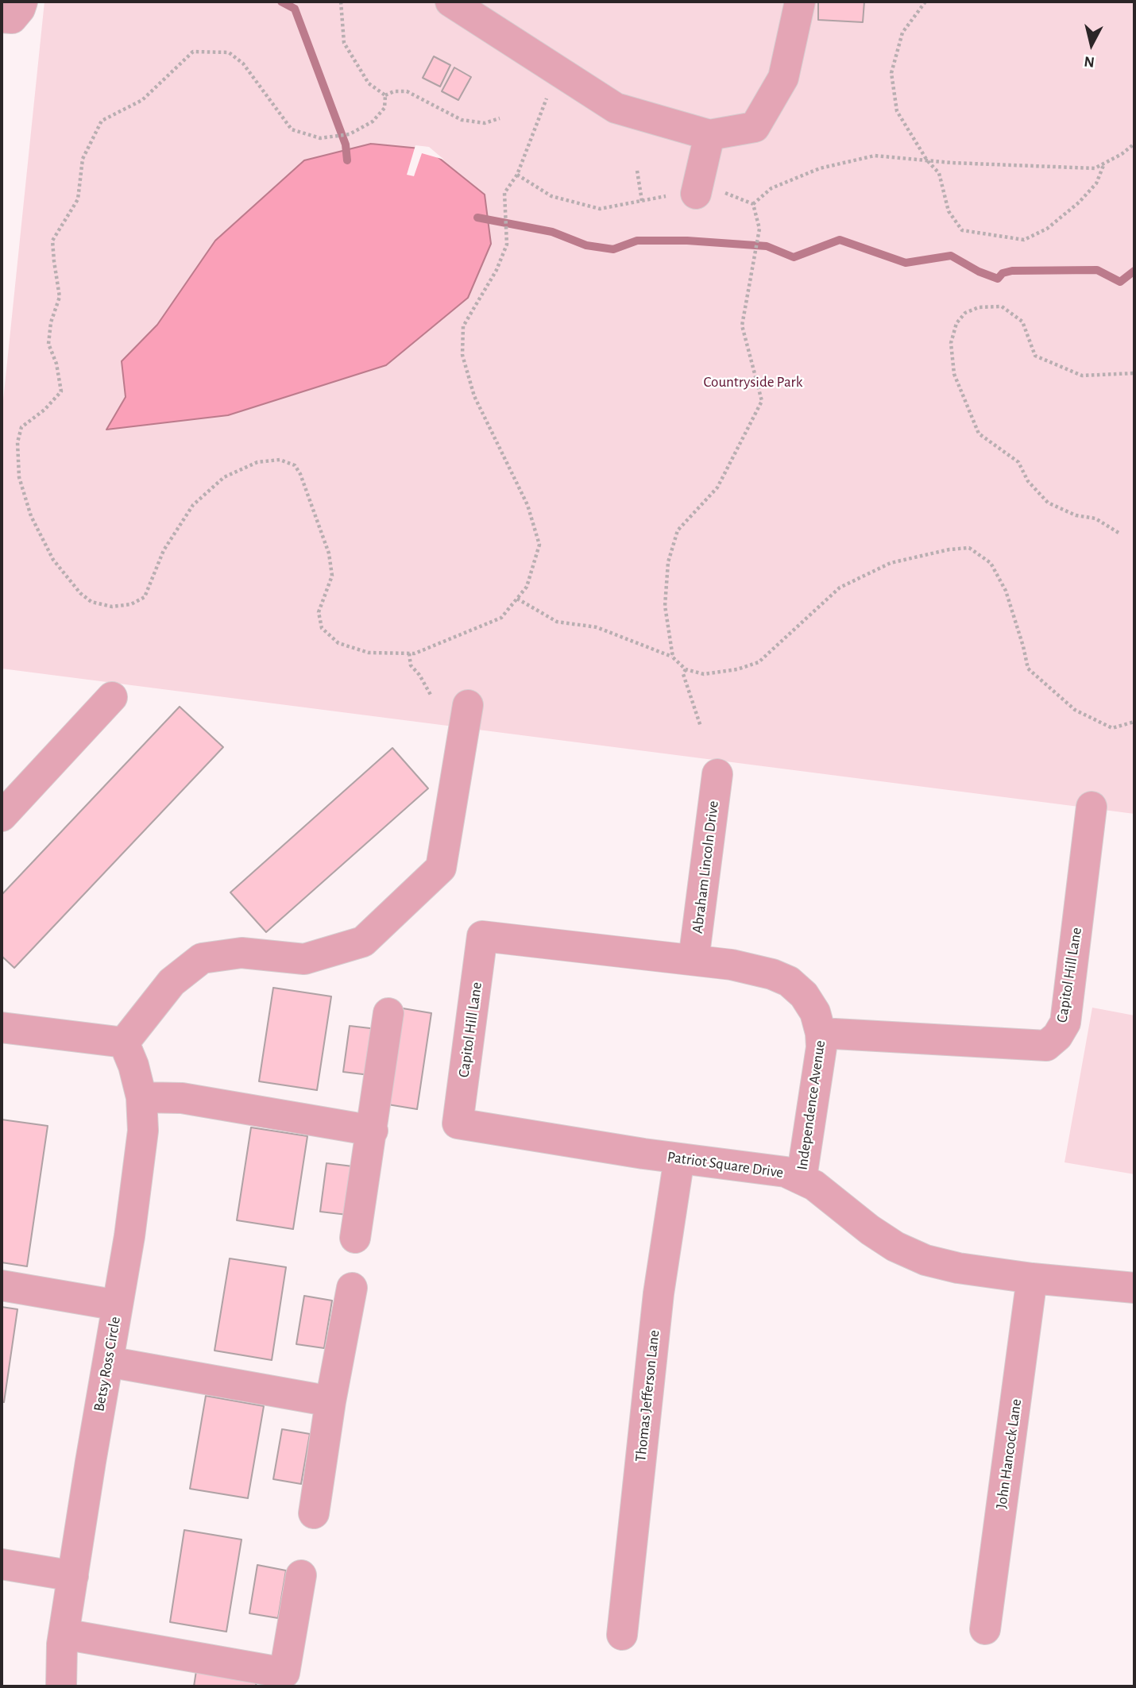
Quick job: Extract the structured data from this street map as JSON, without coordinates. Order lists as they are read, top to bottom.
{
  "streets": {
    "street": [
      "Abraham Lincoln Drive",
      "Capitol Hill Lane",
      "Independence Avenue",
      "Patriot Square Drive",
      "Betsy Ross Circle",
      "Thomas Jefferson Lane",
      "John Hancock Lane"
    ]
  },
  "crossings": [
    ["Abraham Lincoln Drive", "Capitol Hill Lane"],
    ["Capitol Hill Lane", "Independence Avenue"],
    ["Capitol Hill Lane", "Patriot Square Drive"],
    ["Independence Avenue", "Patriot Square Drive"],
    ["Patriot Square Drive", "Thomas Jefferson Lane"],
    ["Patriot Square Drive", "John Hancock Lane"]
  ],
  "parks": ["Countryside Park"],
  "north": "bottom"
}
